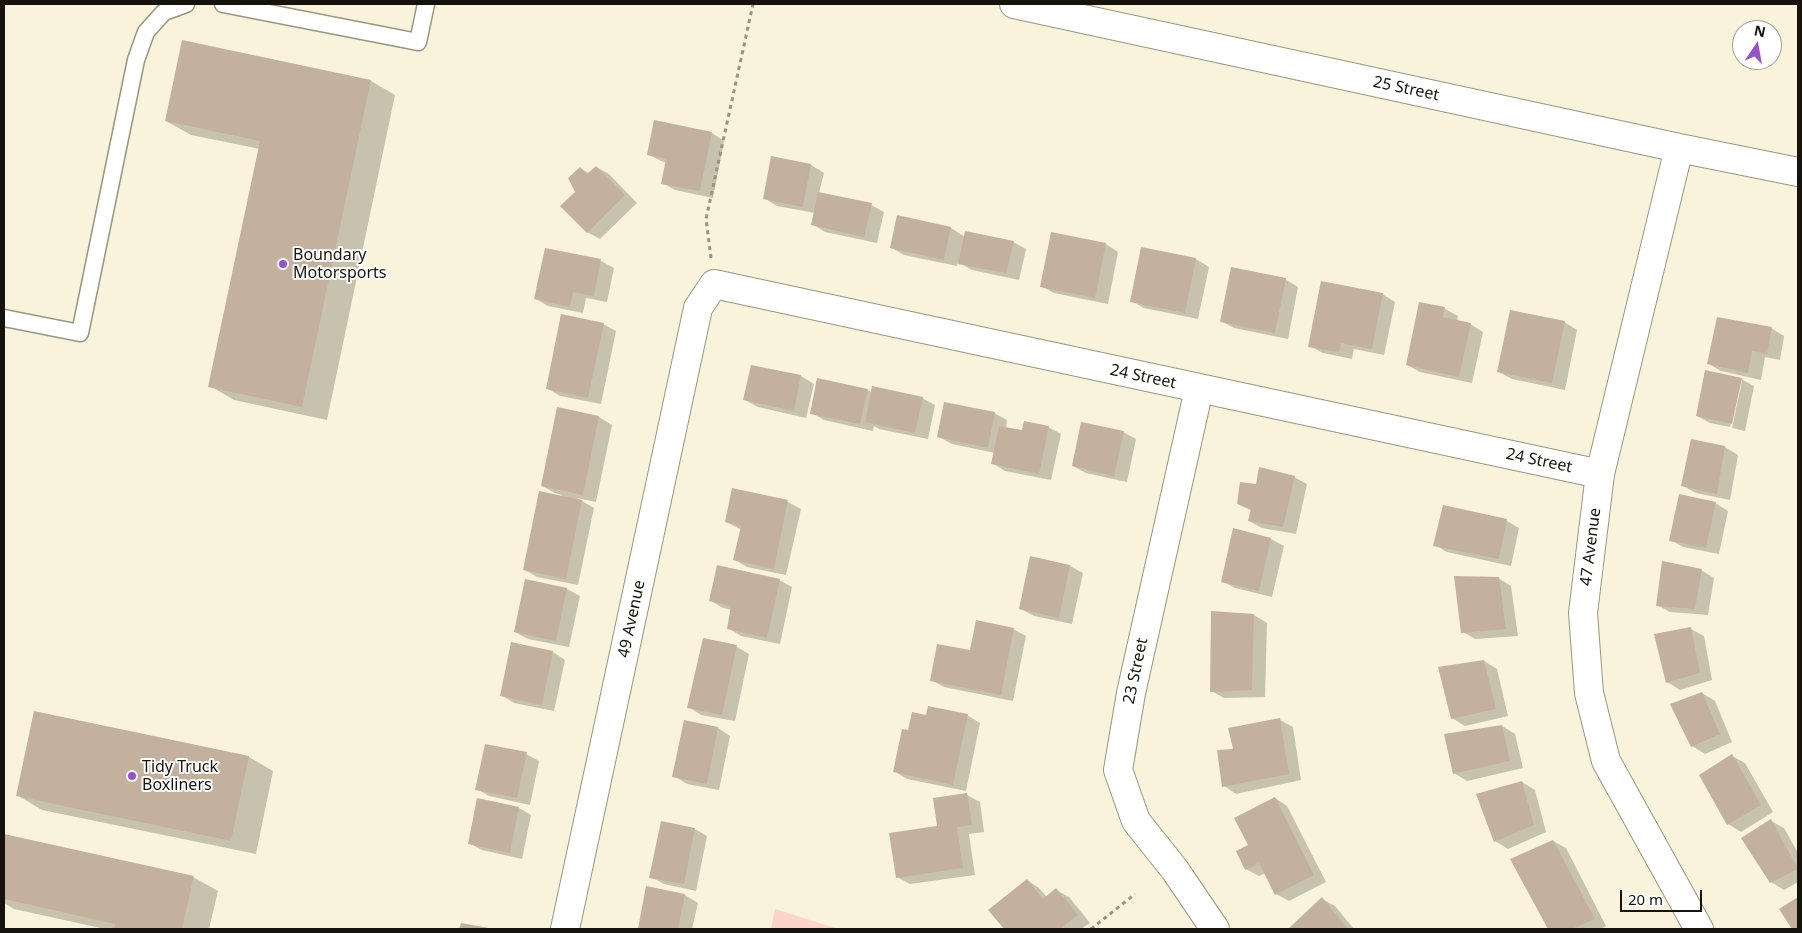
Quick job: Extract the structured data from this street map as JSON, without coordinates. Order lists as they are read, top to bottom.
{
  "streets": {
    "street": [
      "25 Street",
      "24 Street",
      "47 Avenue",
      "49 Avenue",
      "23 Street"
    ]
  },
  "crossings": [
    ["25 Street", "47 Avenue"],
    ["24 Street", "47 Avenue"],
    ["24 Street", "49 Avenue"],
    ["24 Street", "23 Street"]
  ],
  "places": ["Boundary Motorsports", "Tidy Truck Boxliners"],
  "scale_bar": "20 m",
  "north": "top"
}
